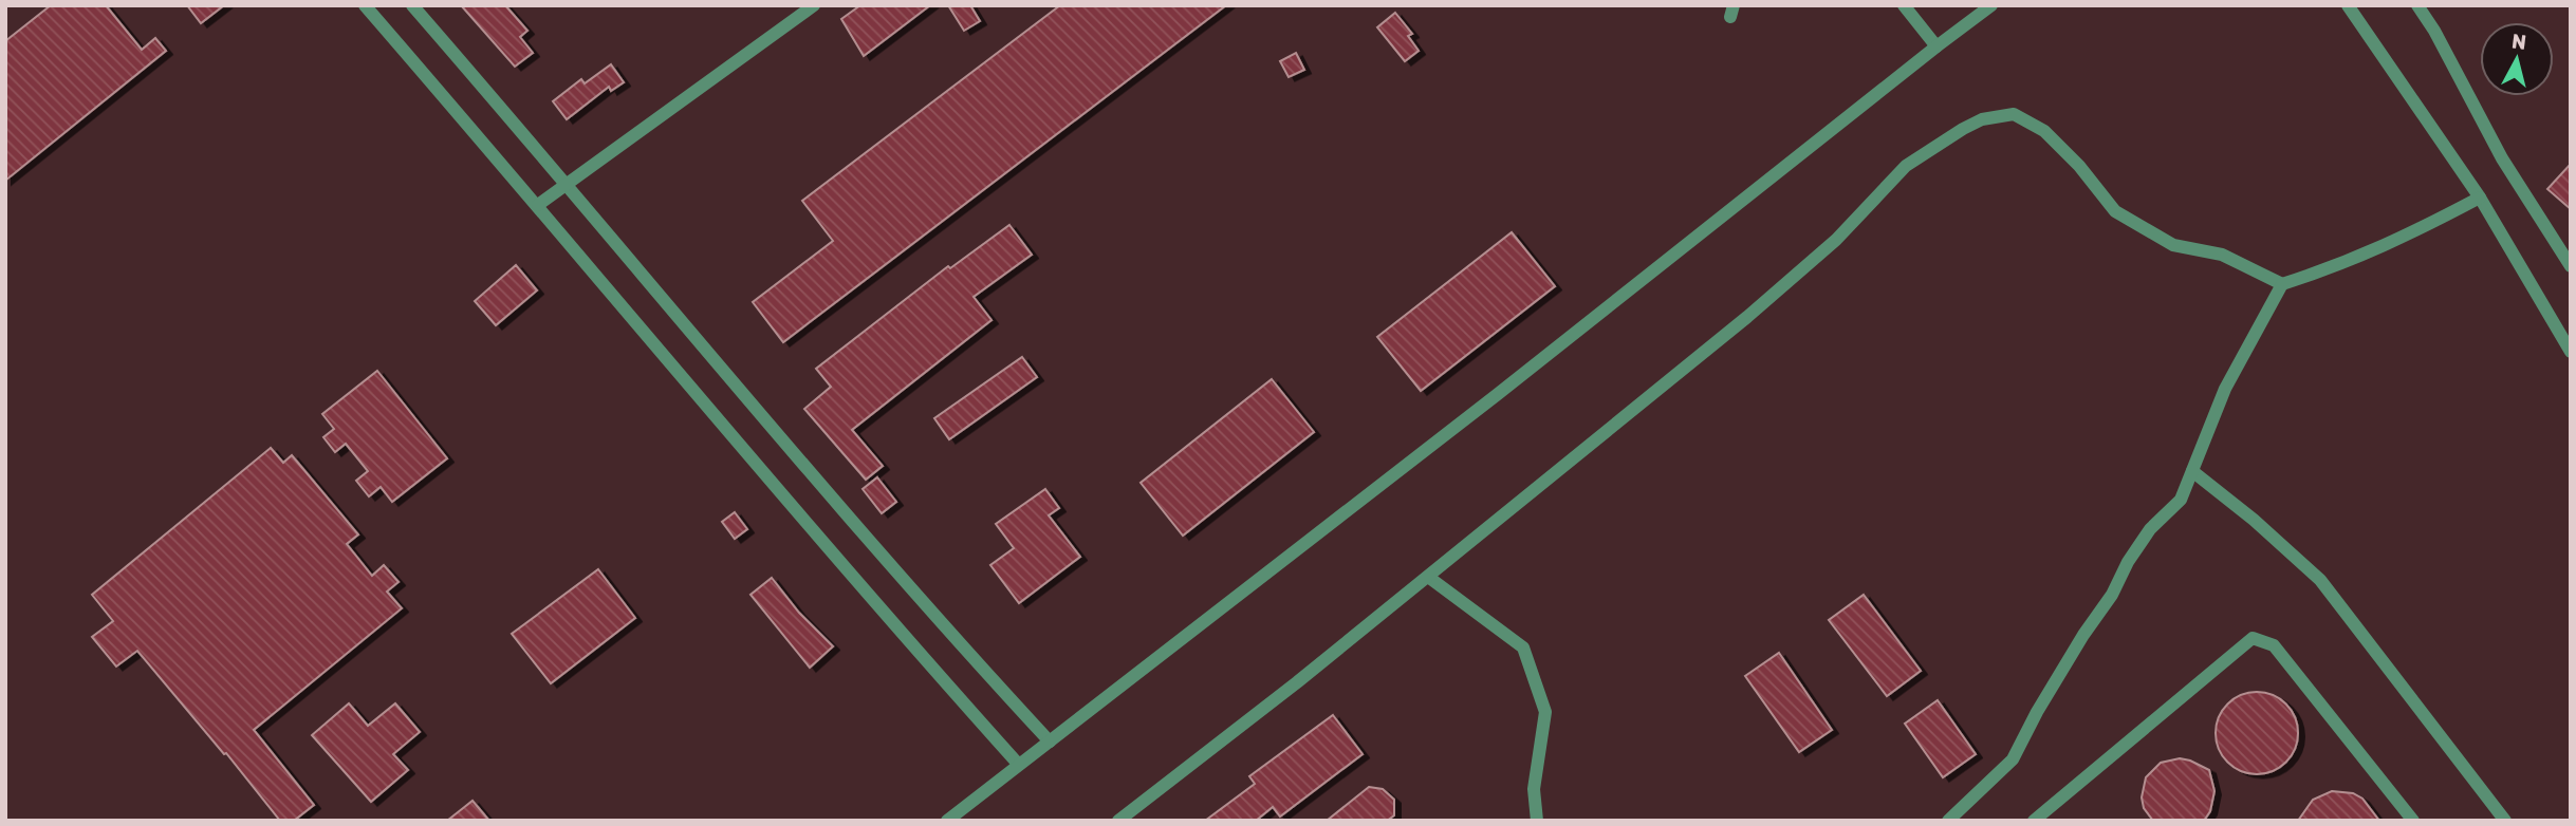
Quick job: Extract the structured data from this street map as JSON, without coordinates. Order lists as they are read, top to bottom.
{
  "north": "top"
}
